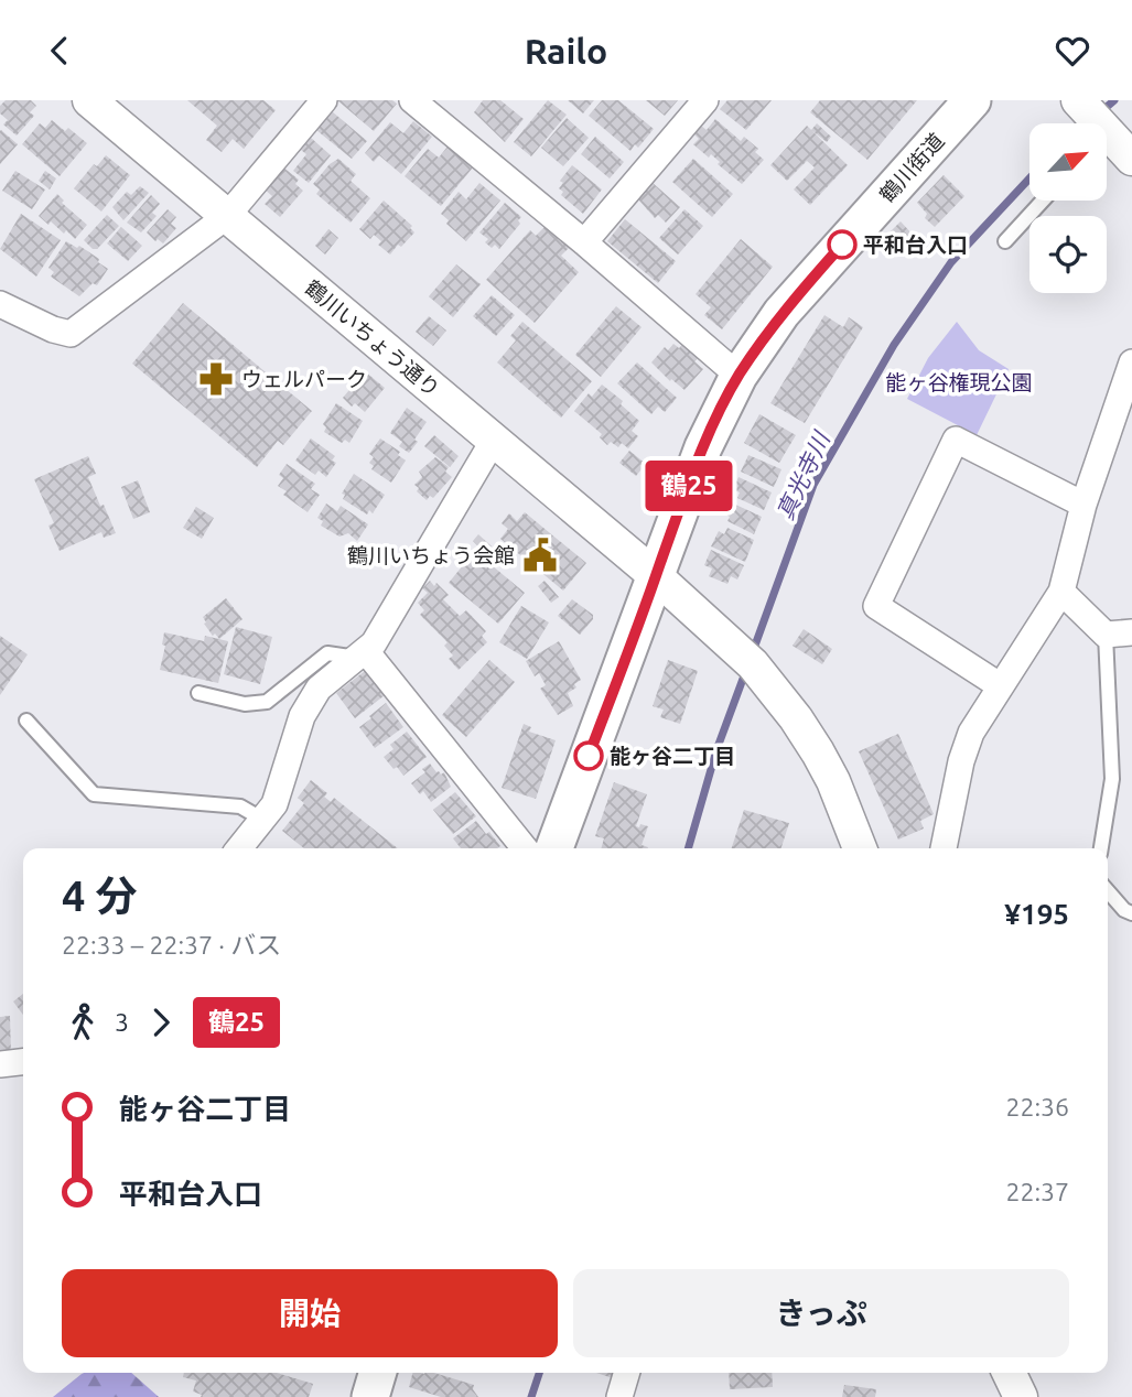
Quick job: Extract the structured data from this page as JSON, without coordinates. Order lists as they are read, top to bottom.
{
  "streets": {
    "main road": ["鶴川街道"],
    "street": ["鶴川いちょう通り"]
  },
  "crossings": [
    ["鶴川街道", "鶴川いちょう通り"]
  ],
  "water": ["真光寺川"],
  "parks": ["能ヶ谷権現公園"],
  "places": {
    "other": ["平和台入口", "能ヶ谷二丁目"],
    "pharmacy": ["ウェルパーク"],
    "public building": ["鶴川いちょう会館"]
  },
  "lines": ["bus line 鶴25"],
  "north": "top right",
  "page": {
    "header": "Railo",
    "on_map": "鶴25",
    "heading": ["4 分", "22:33 – 22:37 · バス", "¥195"],
    "legs": ["3", "鶴25"],
    "list": [
      {
        "name": "能ヶ谷二丁目",
        "value": "22:36"
      },
      {
        "name": "平和台入口",
        "value": "22:37"
      }
    ],
    "buttons": ["開始", "きっぷ"]
  }
}
